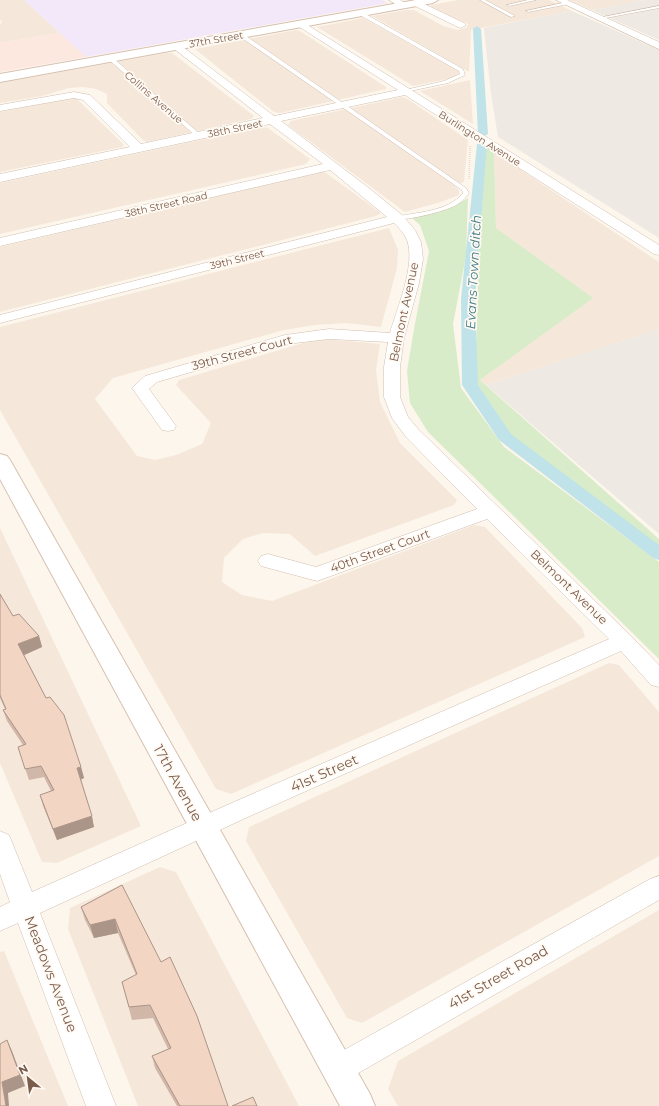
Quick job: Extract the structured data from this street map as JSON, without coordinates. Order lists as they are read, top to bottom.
{
  "streets": {
    "main road": ["37th Street", "17th Avenue"],
    "street": [
      "38th Street",
      "Burlington Avenue",
      "38th Street Road",
      "39th Street",
      "Belmont Avenue",
      "39th Street Court",
      "40th Street Court",
      "41st Street",
      "Meadows Avenue",
      "41st Street Road"
    ],
    "lane": ["Collins Avenue"]
  },
  "crossings": [
    ["37th Street", "Collins Avenue"],
    ["37th Street", "38th Street"],
    ["37th Street", "Burlington Avenue"],
    ["37th Street", "Belmont Avenue"],
    ["Collins Avenue", "38th Street"],
    ["38th Street", "Burlington Avenue"],
    ["38th Street", "Belmont Avenue"],
    ["38th Street Road", "Belmont Avenue"],
    ["39th Street", "Belmont Avenue"],
    ["Belmont Avenue", "39th Street Court"],
    ["Belmont Avenue", "40th Street Court"],
    ["Belmont Avenue", "41st Street"],
    ["41st Street", "17th Avenue"],
    ["41st Street", "Meadows Avenue"],
    ["17th Avenue", "41st Street Road"]
  ],
  "water": ["Evans Town ditch"],
  "north": "top left"
}
